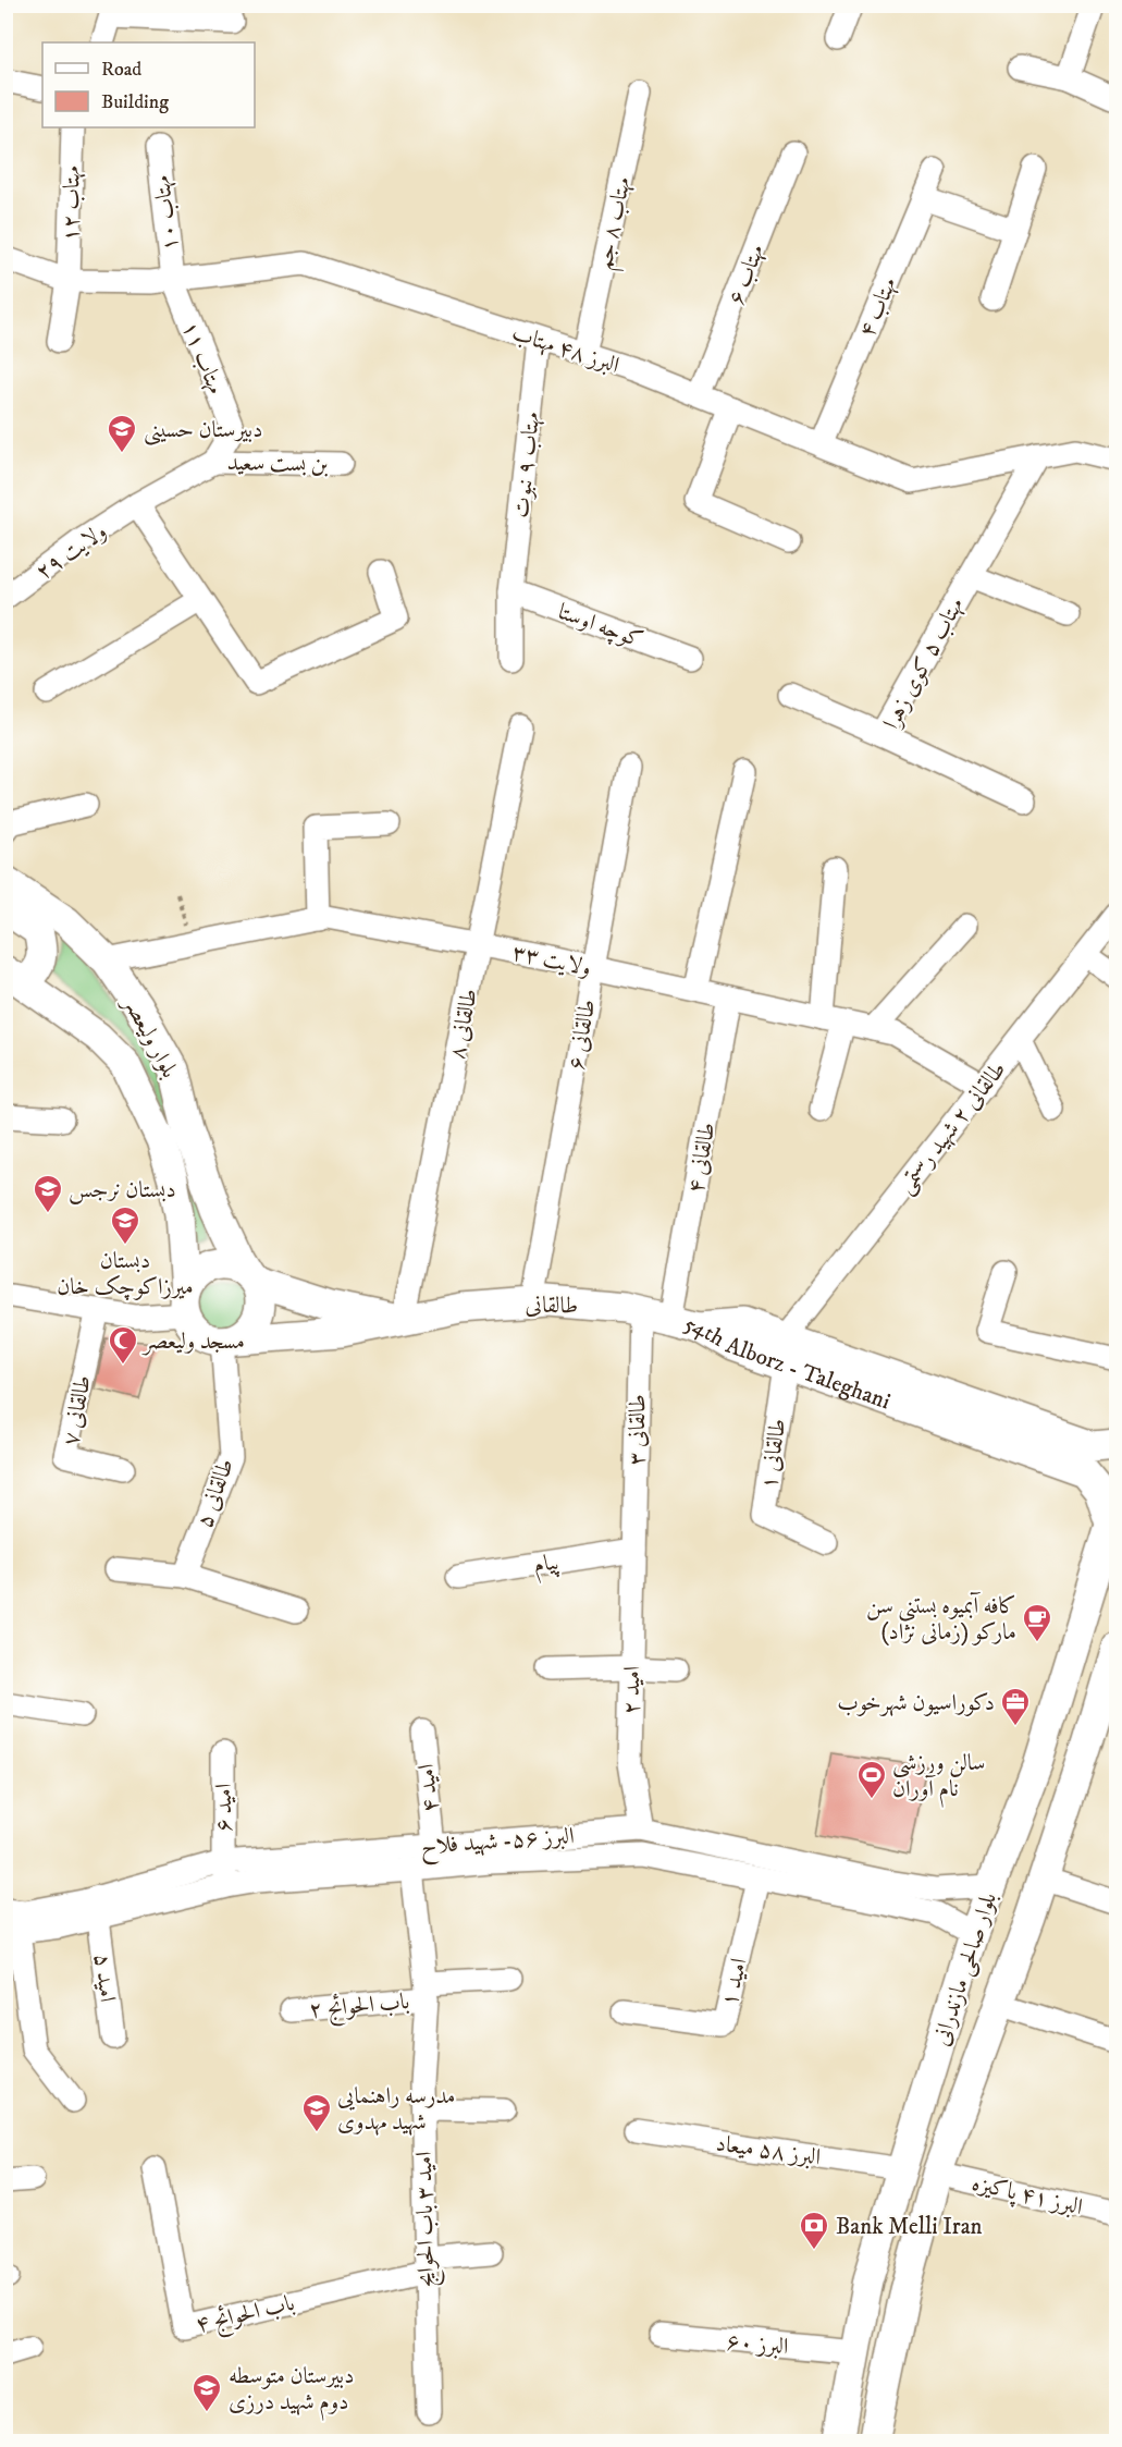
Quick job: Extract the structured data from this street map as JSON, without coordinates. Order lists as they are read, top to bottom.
{
  "streets": {
    "main road": [
      "بلوار ولیعصر",
      "طالقانی",
      "54th Alborz - Taleghani",
      "بلوار صالحی مازندرانی"
    ],
    "street": [
      "مهتاب ۱۲",
      "مهتاب ۱۰",
      "مهتاب ۸ جم",
      "مهتاب ۶",
      "مهتاب ۴",
      "البرز ۴۸ مهتاب",
      "مهتاب ۱۱",
      "بن بست سعید",
      "مهتاب ۹ نبوت",
      "ولایت ٢٩",
      "کوچه اوستا",
      "مهتاب ۵ کوی زهرا",
      "ولایت ٣۳",
      "طالقانی ۸",
      "طالقانی ۶",
      "طالقانی ۲ شهید رستمی",
      "طالقانی ۴",
      "طالقانی ۷",
      "طالقانی ۳",
      "طالقانی ۱",
      "طالقانی ۵",
      "پیام",
      "امید ۲",
      "امید ۴",
      "امید ۶",
      "البرز ۵۶- شهید فلاح",
      "امید ۵",
      "امید ۱",
      "باب الحوائج ۲",
      "البرز ۵۸ میعاد",
      "البرز ۴۱ پاکیزه",
      "امید ۳ باب الحوایج",
      "باب الحوائج ۴",
      "البرز ۶۰"
    ]
  },
  "crossings": [
    ["مهتاب ۱۲", "البرز ۴۸ مهتاب"],
    ["مهتاب ۱۰", "البرز ۴۸ مهتاب"],
    ["مهتاب ۱۰", "مهتاب ۱۱"],
    ["مهتاب ۸ جم", "البرز ۴۸ مهتاب"],
    ["مهتاب ۶", "البرز ۴۸ مهتاب"],
    ["مهتاب ۴", "البرز ۴۸ مهتاب"],
    ["البرز ۴۸ مهتاب", "مهتاب ۱۱"],
    ["البرز ۴۸ مهتاب", "مهتاب ۹ نبوت"],
    ["البرز ۴۸ مهتاب", "مهتاب ۵ کوی زهرا"],
    ["مهتاب ۱۱", "بن بست سعید"],
    ["مهتاب ۹ نبوت", "کوچه اوستا"],
    ["ولایت ٣۳", "طالقانی ۸"],
    ["ولایت ٣۳", "طالقانی ۶"],
    ["ولایت ٣۳", "بلوار ولیعصر"],
    ["ولایت ٣۳", "طالقانی ۲ شهید رستمی"],
    ["ولایت ٣۳", "طالقانی ۴"],
    ["طالقانی ۸", "طالقانی"],
    ["طالقانی ۶", "طالقانی"],
    ["بلوار ولیعصر", "طالقانی"],
    ["بلوار ولیعصر", "طالقانی ۵"],
    ["طالقانی ۲ شهید رستمی", "54th Alborz - Taleghani"],
    ["طالقانی ۲ شهید رستمی", "طالقانی ۱"],
    ["طالقانی ۴", "طالقانی"],
    ["طالقانی", "54th Alborz - Taleghani"],
    ["طالقانی", "طالقانی ۳"],
    ["طالقانی", "طالقانی ۵"],
    ["54th Alborz - Taleghani", "طالقانی ۱"],
    ["54th Alborz - Taleghani", "بلوار صالحی مازندرانی"],
    ["طالقانی ۳", "پیام"],
    ["طالقانی ۳", "امید ۲"],
    ["پیام", "امید ۲"],
    ["امید ۲", "البرز ۵۶- شهید فلاح"],
    ["امید ۴", "البرز ۵۶- شهید فلاح"],
    ["امید ۶", "البرز ۵۶- شهید فلاح"],
    ["البرز ۵۶- شهید فلاح", "بلوار صالحی مازندرانی"],
    ["البرز ۵۶- شهید فلاح", "امید ۵"],
    ["البرز ۵۶- شهید فلاح", "امید ۱"],
    ["البرز ۵۶- شهید فلاح", "امید ۳ باب الحوایج"],
    ["بلوار صالحی مازندرانی", "البرز ۵۸ میعاد"],
    ["بلوار صالحی مازندرانی", "البرز ۴۱ پاکیزه"],
    ["بلوار صالحی مازندرانی", "البرز ۶۰"],
    ["باب الحوائج ۲", "امید ۳ باب الحوایج"],
    ["امید ۳ باب الحوایج", "باب الحوائج ۴"]
  ],
  "places": {
    "school or university": [
      "دبیرستان حسینی",
      "دبستان نرجس",
      "دبستان میرزاکوچک خان",
      "مدرسه راهنمایی شهید مهدوی",
      "دبیرستان متوسطه دوم شهید درزی"
    ],
    "mosque": ["مسجد ولیعصر"],
    "cafe": ["کافه آبمیوه بستنی سن مارکو (زمانی نژاد)"],
    "office": ["دکوراسیون شهرخوب"],
    "sports": ["سالن ورزشی نام آوران"],
    "bank": ["Bank Melli Iran"]
  },
  "legend": ["Road", "Building"]
}
